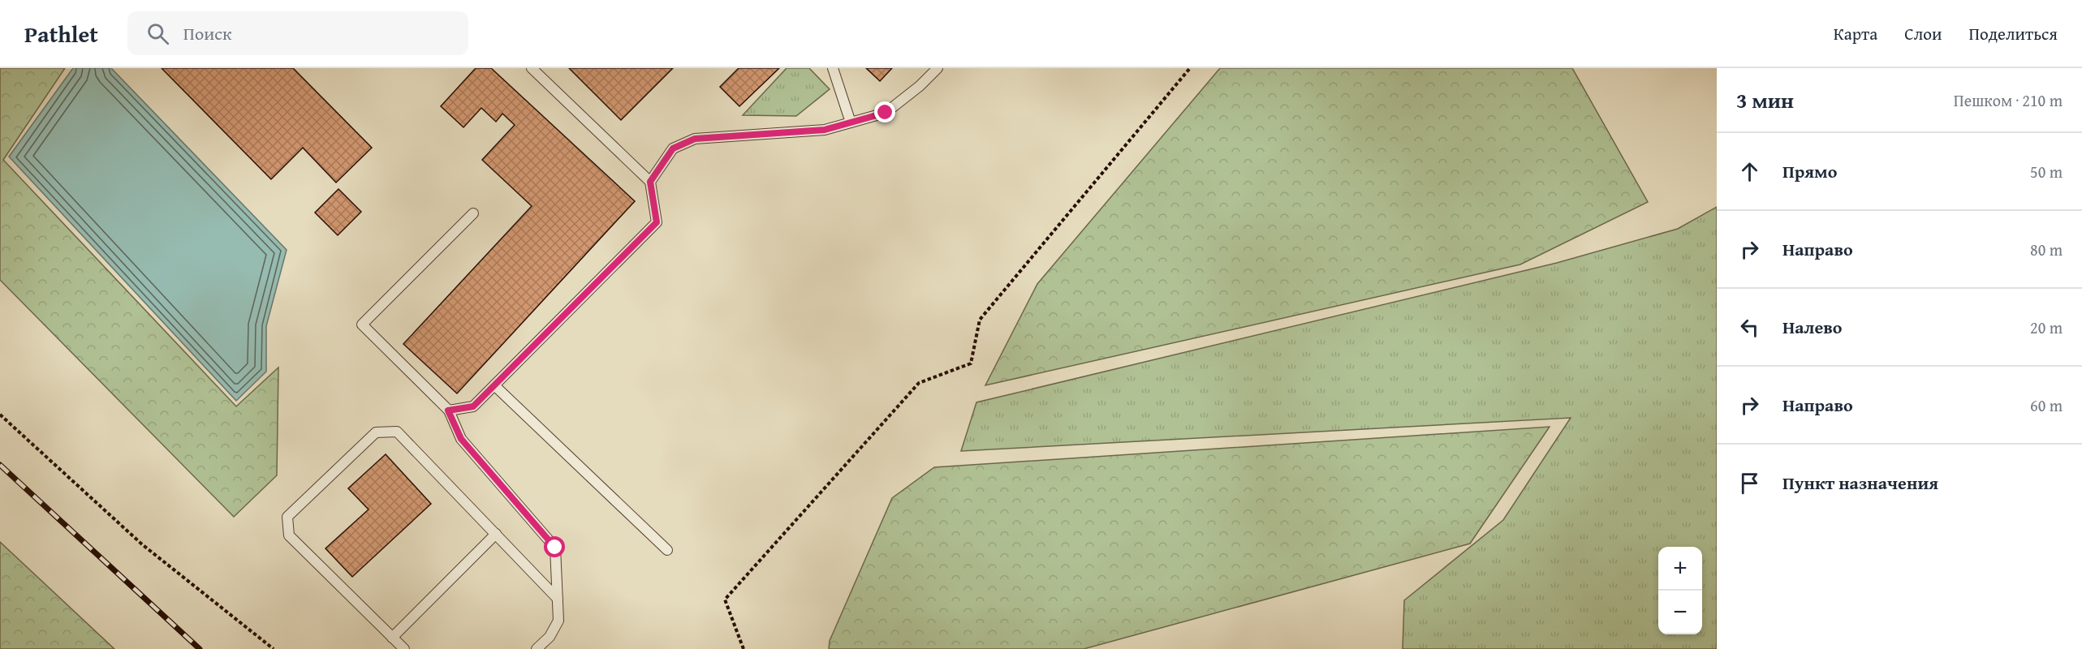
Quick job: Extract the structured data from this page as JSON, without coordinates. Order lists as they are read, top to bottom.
{
  "page": {
    "header": "Pathlet",
    "search": "Поиск",
    "nav": ["Карта", "Слои", "Поделиться"],
    "heading": ["3 мин", "Пешком · 210 m"],
    "list": [
      ["Прямо", "50 m"],
      ["Направо", "80 m"],
      ["Налево", "20 m"],
      ["Направо", "60 m"],
      "Пункт назначения"
    ],
    "map_buttons": ["+", "−"]
  }
}
